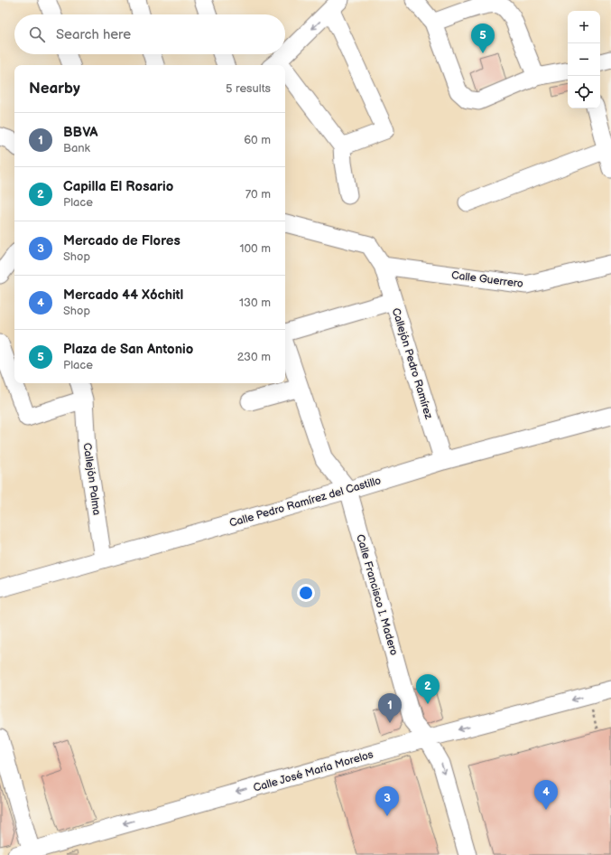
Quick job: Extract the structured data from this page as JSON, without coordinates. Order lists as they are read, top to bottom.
{
  "streets": {
    "street": [
      "Calle Guerrero",
      "Callejón Pedro Ramírez",
      "Callejón Palma",
      "Calle Pedro Ramírez del Castillo",
      "Calle Francisco I. Madero",
      "Calle José María Morelos"
    ]
  },
  "crossings": [
    ["Calle Guerrero", "Callejón Pedro Ramírez"],
    ["Callejón Pedro Ramírez", "Calle Pedro Ramírez del Castillo"],
    ["Callejón Palma", "Calle Pedro Ramírez del Castillo"],
    ["Calle Pedro Ramírez del Castillo", "Calle Francisco I. Madero"],
    ["Calle Francisco I. Madero", "Calle José María Morelos"]
  ],
  "one_way": ["Calle José María Morelos"],
  "page": {
    "map_buttons": ["+", "−"],
    "search": "Search here",
    "pins": [
      "5",
      "2",
      "1",
      "4",
      "3"
    ],
    "heading": ["Nearby", "5 results"],
    "list": [
      {
        "mark": "1",
        "name": "BBVA",
        "note": "Bank",
        "value": "60 m"
      },
      {
        "mark": "2",
        "name": "Capilla El Rosario",
        "note": "Place",
        "value": "70 m"
      },
      {
        "mark": "3",
        "name": "Mercado de Flores",
        "note": "Shop",
        "value": "100 m"
      },
      {
        "mark": "4",
        "name": "Mercado 44 Xóchitl",
        "note": "Shop",
        "value": "130 m"
      },
      {
        "mark": "5",
        "name": "Plaza de San Antonio",
        "note": "Place",
        "value": "230 m"
      }
    ]
  }
}
